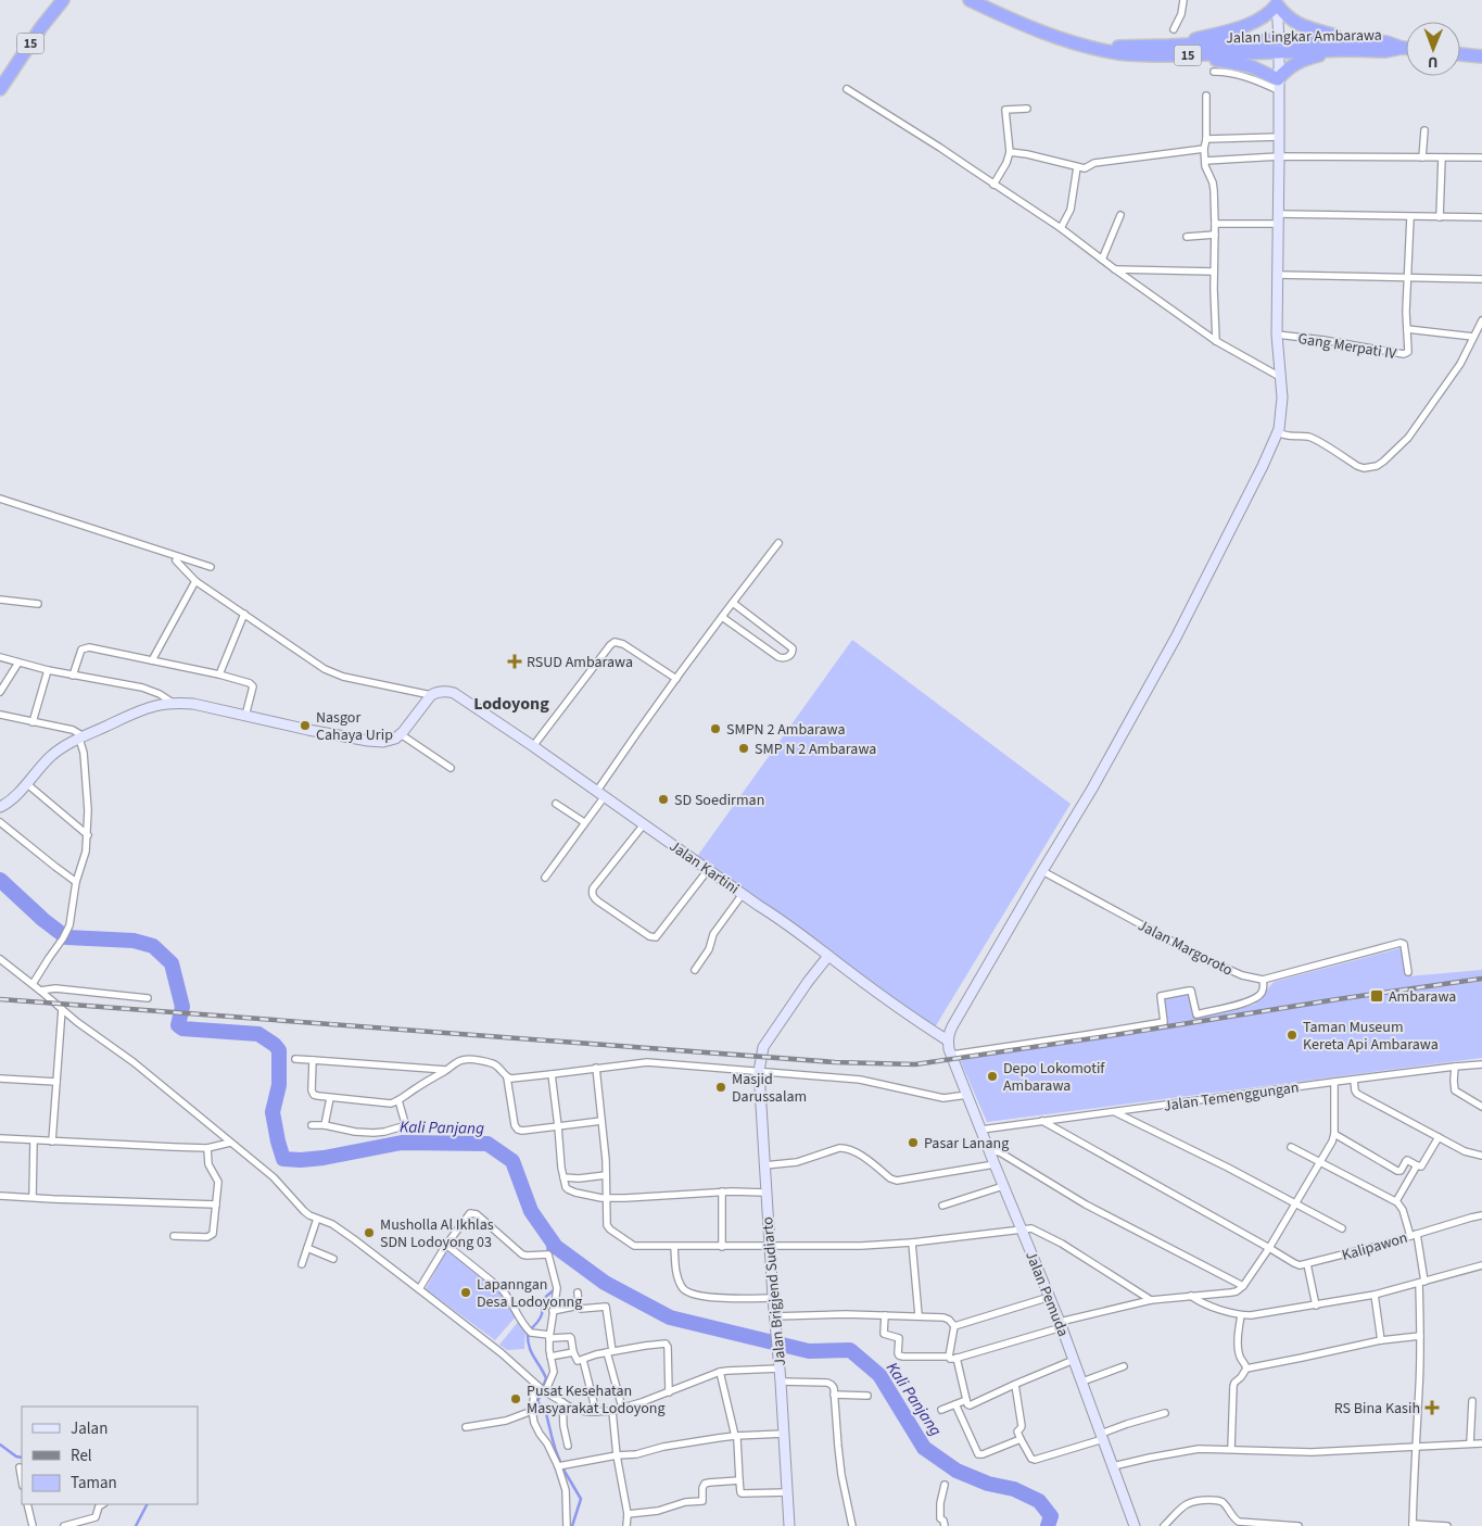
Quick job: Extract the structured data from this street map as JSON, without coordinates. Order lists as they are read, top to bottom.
{
  "streets": {
    "highway": ["Jalan Lingkar Ambarawa", "15"],
    "street": [
      "Gang Merpati IV",
      "Jalan Kartini",
      "Jalan Margoroto",
      "Jalan Temenggungan",
      "Kalipawon",
      "Jalan Brigjend Sudiarto",
      "Jalan Pemuda"
    ]
  },
  "crossings": [
    ["Jalan Kartini", "Jalan Brigjend Sudiarto"],
    ["Jalan Kartini", "Jalan Pemuda"],
    ["Jalan Temenggungan", "Jalan Pemuda"]
  ],
  "districts": ["Lodoyong"],
  "water": ["Kali Panjang"],
  "places": {
    "health": ["RSUD Ambarawa", "RS Bina Kasih"],
    "other": [
      "Nasgor Cahaya Urip",
      "SMPN 2 Ambarawa",
      "SMP N 2 Ambarawa",
      "SD Soedirman",
      "Taman Museum Kereta Api Ambarawa",
      "Depo Lokomotif Ambarawa",
      "Masjid Darussalam",
      "Pasar Lanang",
      "Musholla Al Ikhlas SDN Lodoyong 03",
      "Lapanngan Desa Lodoyonng",
      "Pusat Kesehatan Masyarakat Lodoyong"
    ],
    "transit": ["Ambarawa"]
  },
  "legend": ["Jalan", "Rel", "Taman"],
  "north": "bottom"
}
